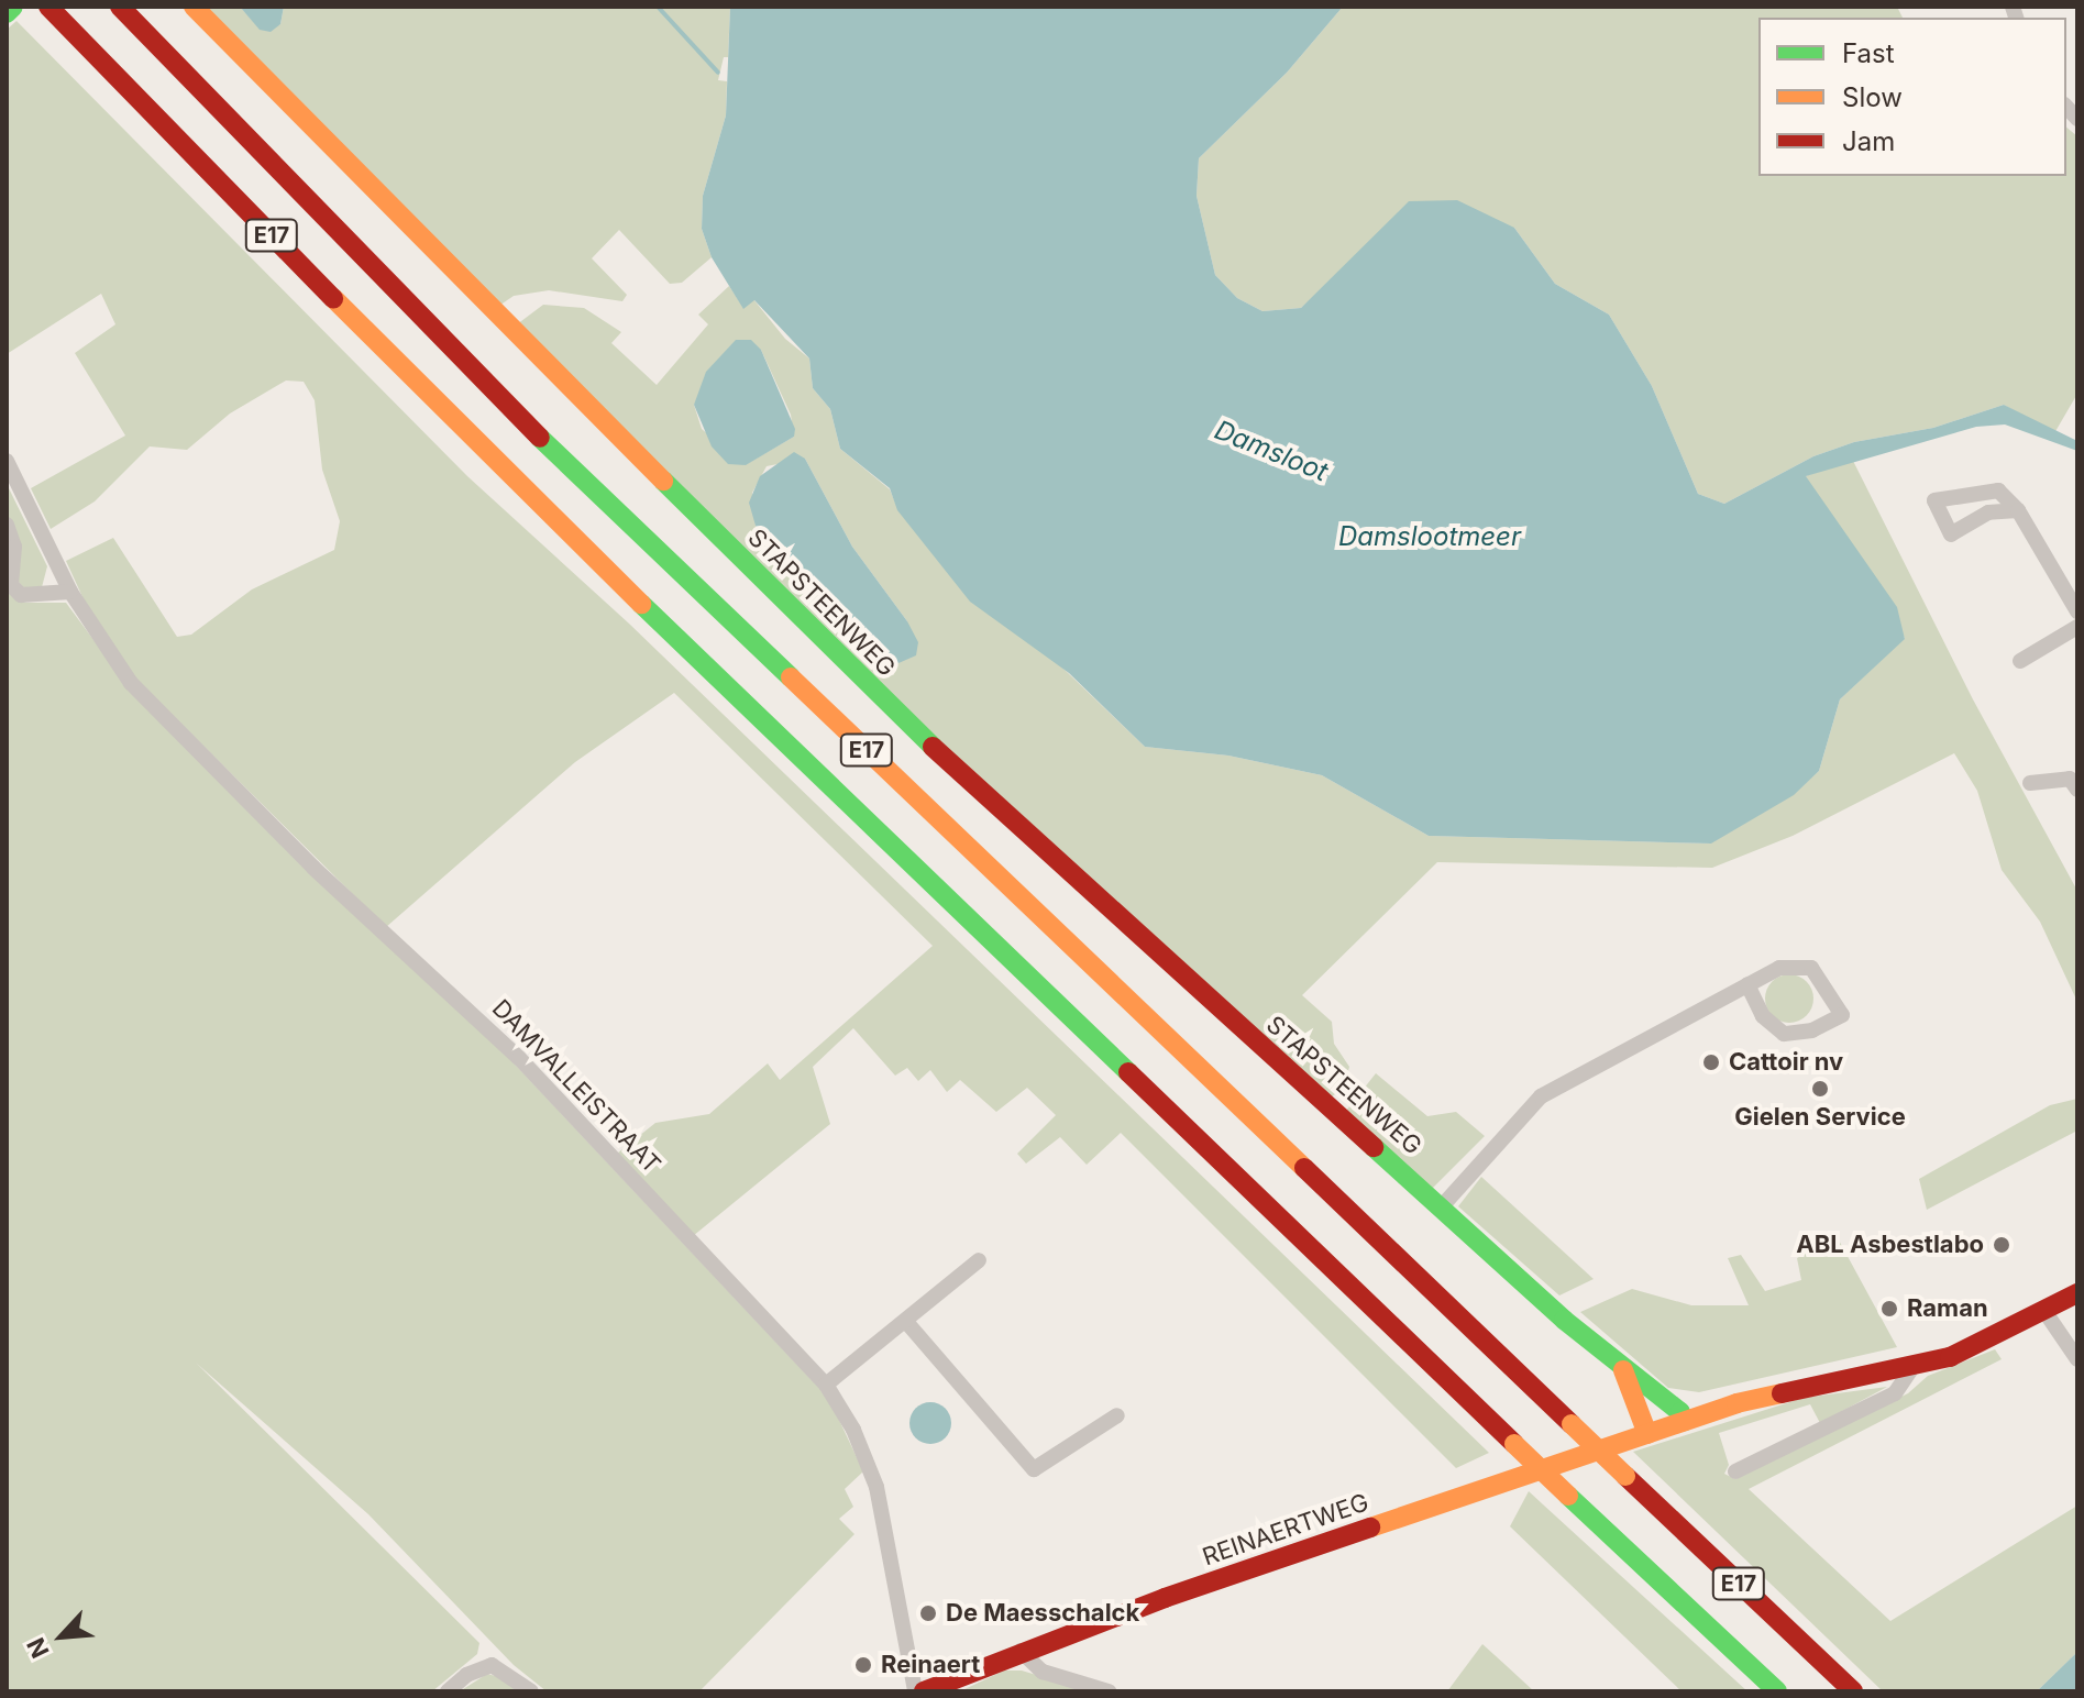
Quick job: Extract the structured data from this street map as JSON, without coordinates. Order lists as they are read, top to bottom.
{
  "streets": {
    "main road": ["E17", "STAPSTEENWEG", "REINAERTWEG"],
    "street": ["DAMVALLEISTRAAT"]
  },
  "crossings": [
    ["STAPSTEENWEG", "REINAERTWEG"]
  ],
  "water": ["Damsloot", "Damslootmeer"],
  "places": [
    "Cattoir nv",
    "Gielen Service",
    "ABL Asbestlabo",
    "Raman",
    "De Maesschalck",
    "Reinaert"
  ],
  "legend": ["Fast", "Slow", "Jam"],
  "north": "bottom left"
}
